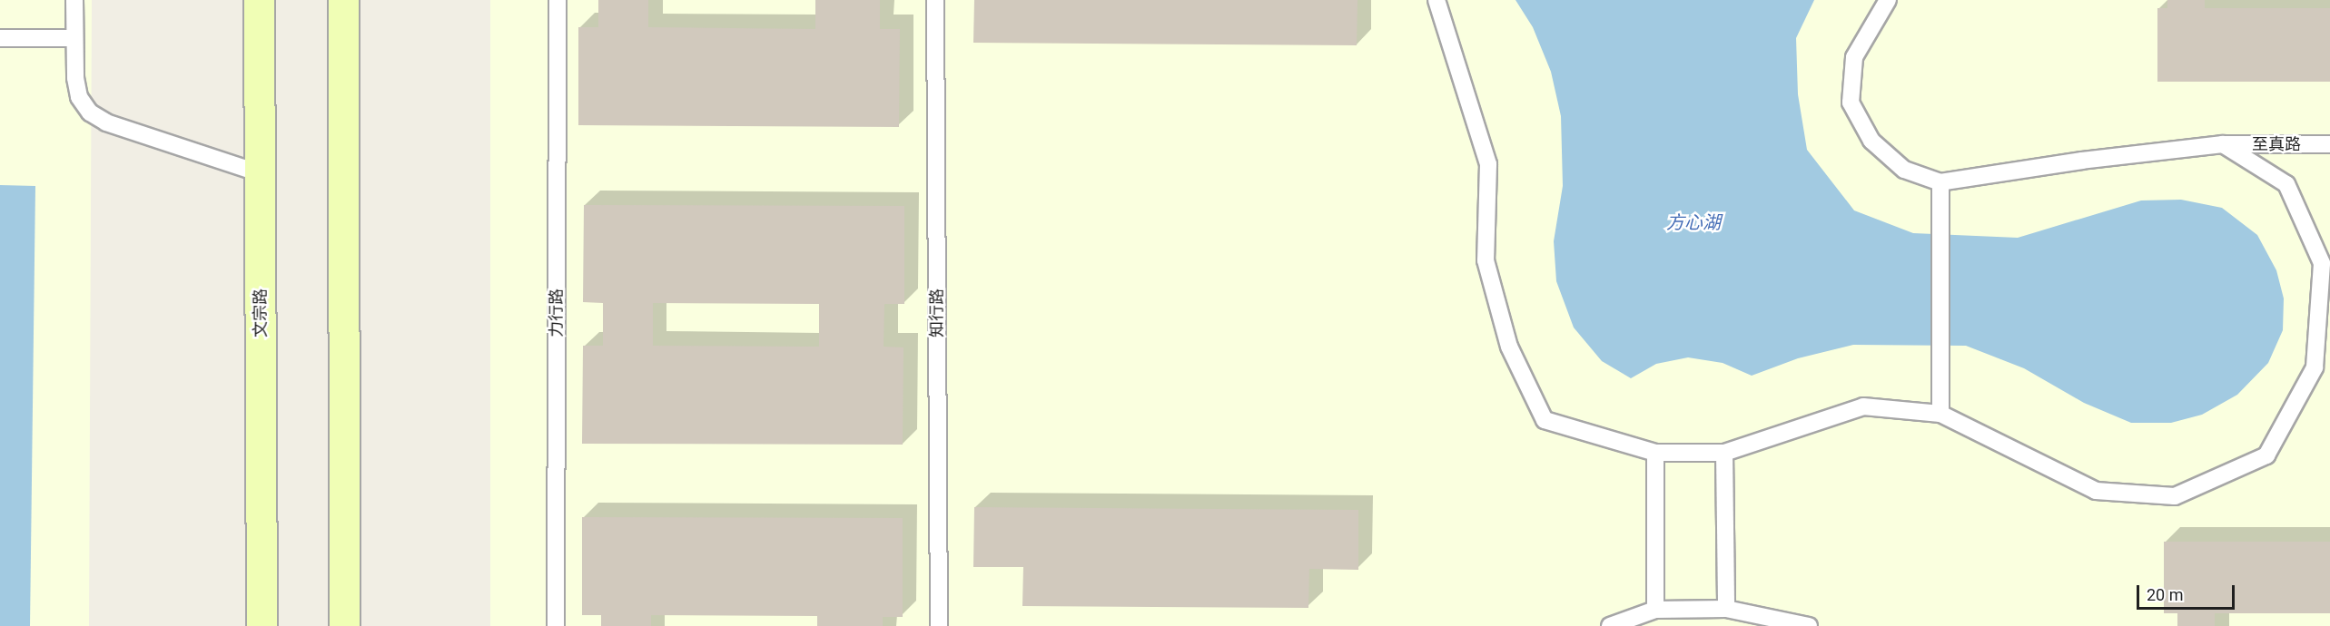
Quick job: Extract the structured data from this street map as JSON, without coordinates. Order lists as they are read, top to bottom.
{
  "streets": {
    "street": ["文宗路"],
    "lane": ["至真路", "力行路", "知行路"]
  },
  "water": ["方心湖"],
  "scale_bar": "20 m"
}
